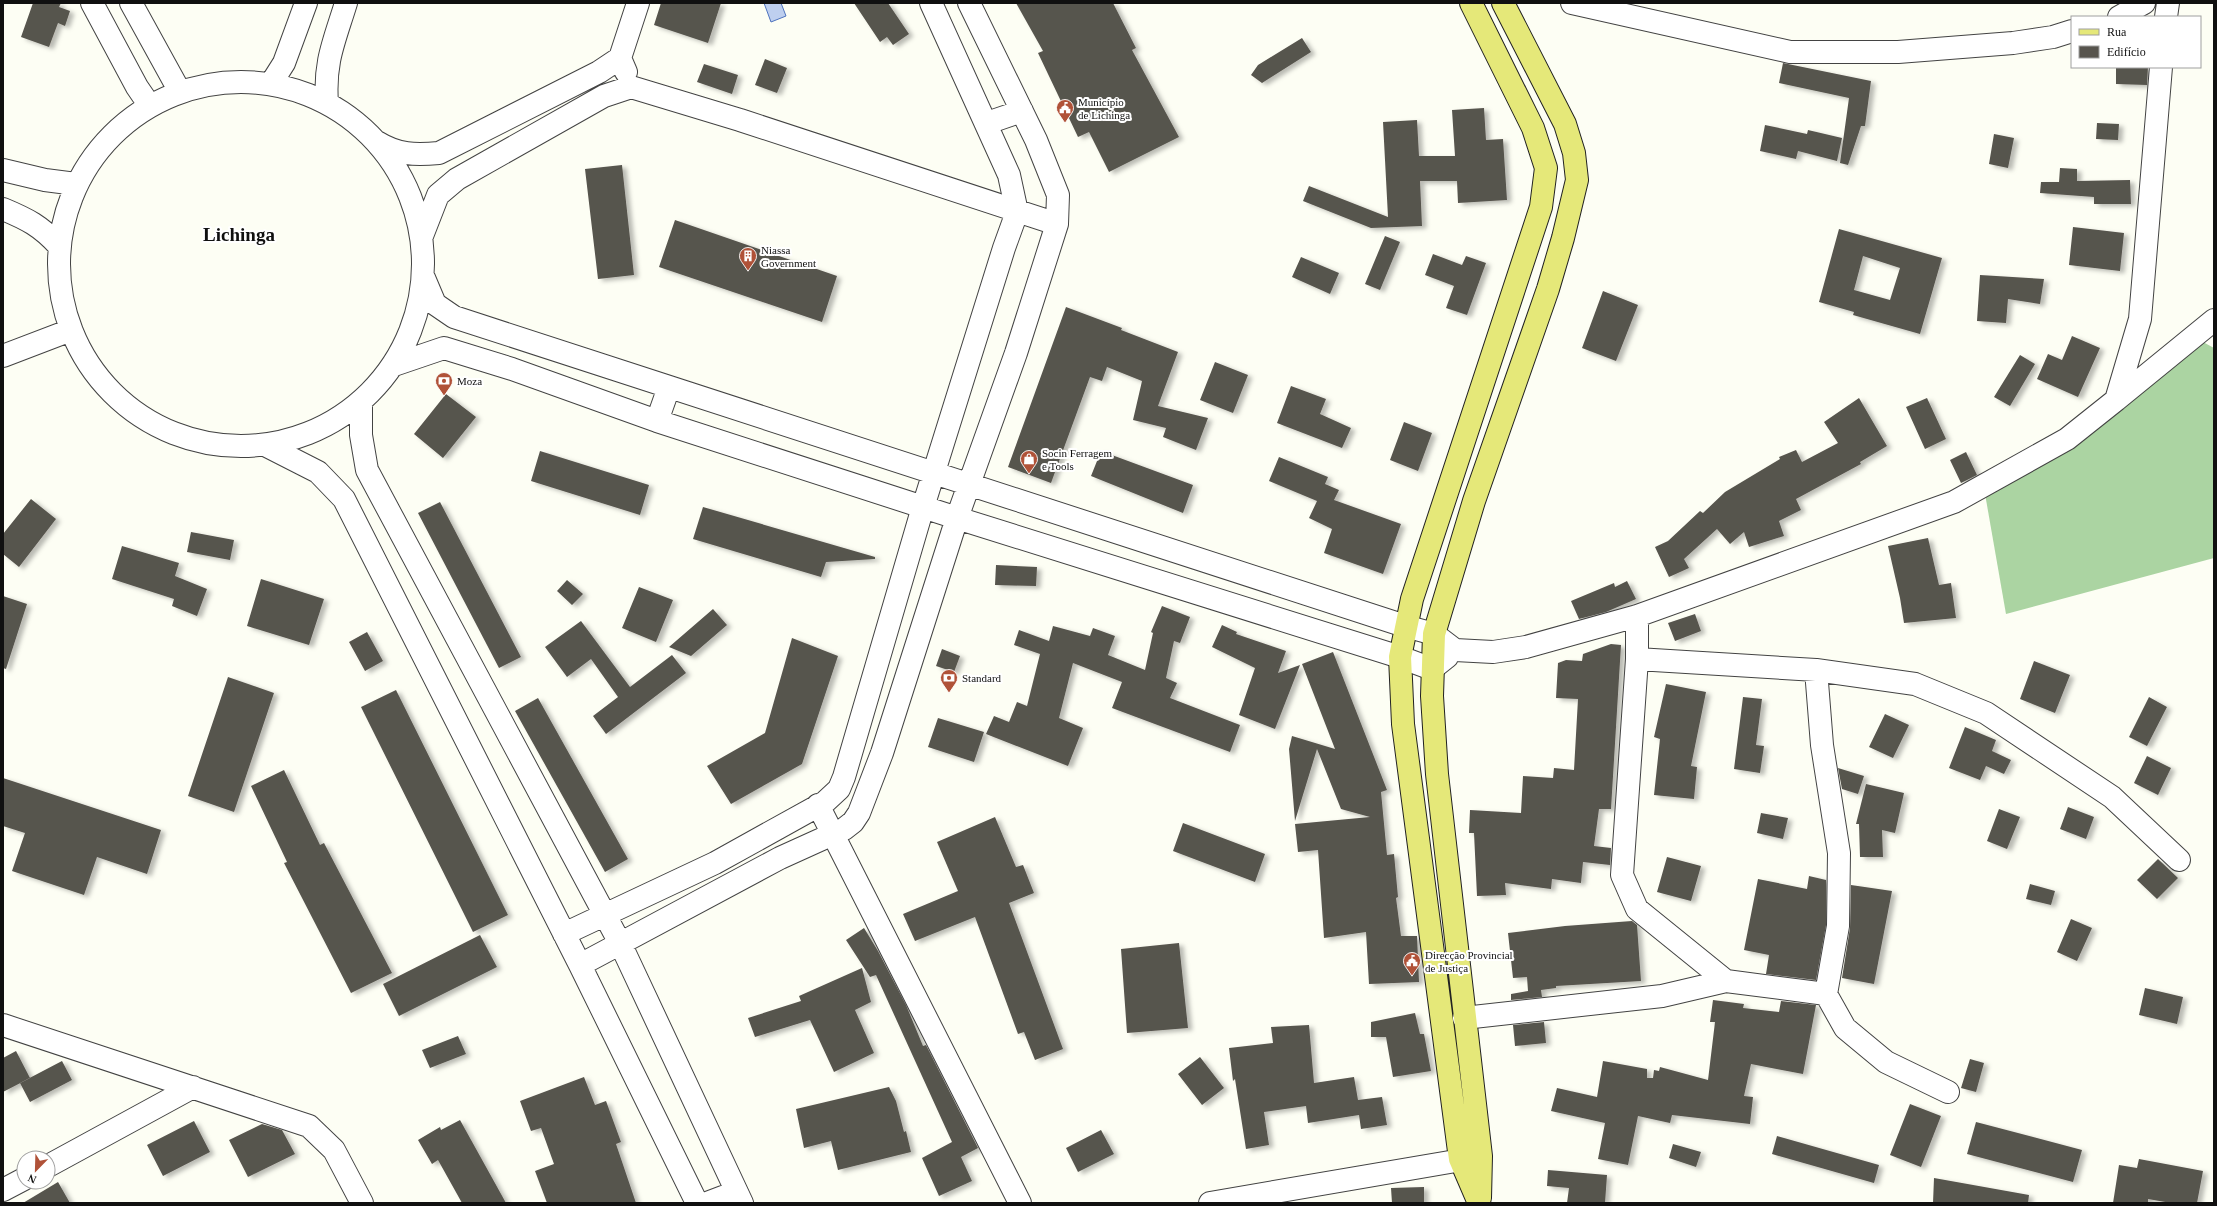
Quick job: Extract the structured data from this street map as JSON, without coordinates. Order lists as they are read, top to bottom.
{
  "districts": ["Lichinga"],
  "places": {
    "public building": ["Município de Lichinga", "Direcção Provincial de Justiça"],
    "building": ["Niassa Government"],
    "bank": ["Moza", "Standard"],
    "shop": ["Socin Ferragem e Tools"]
  },
  "legend": ["Rua", "Edifício"],
  "north": "bottom left"
}
